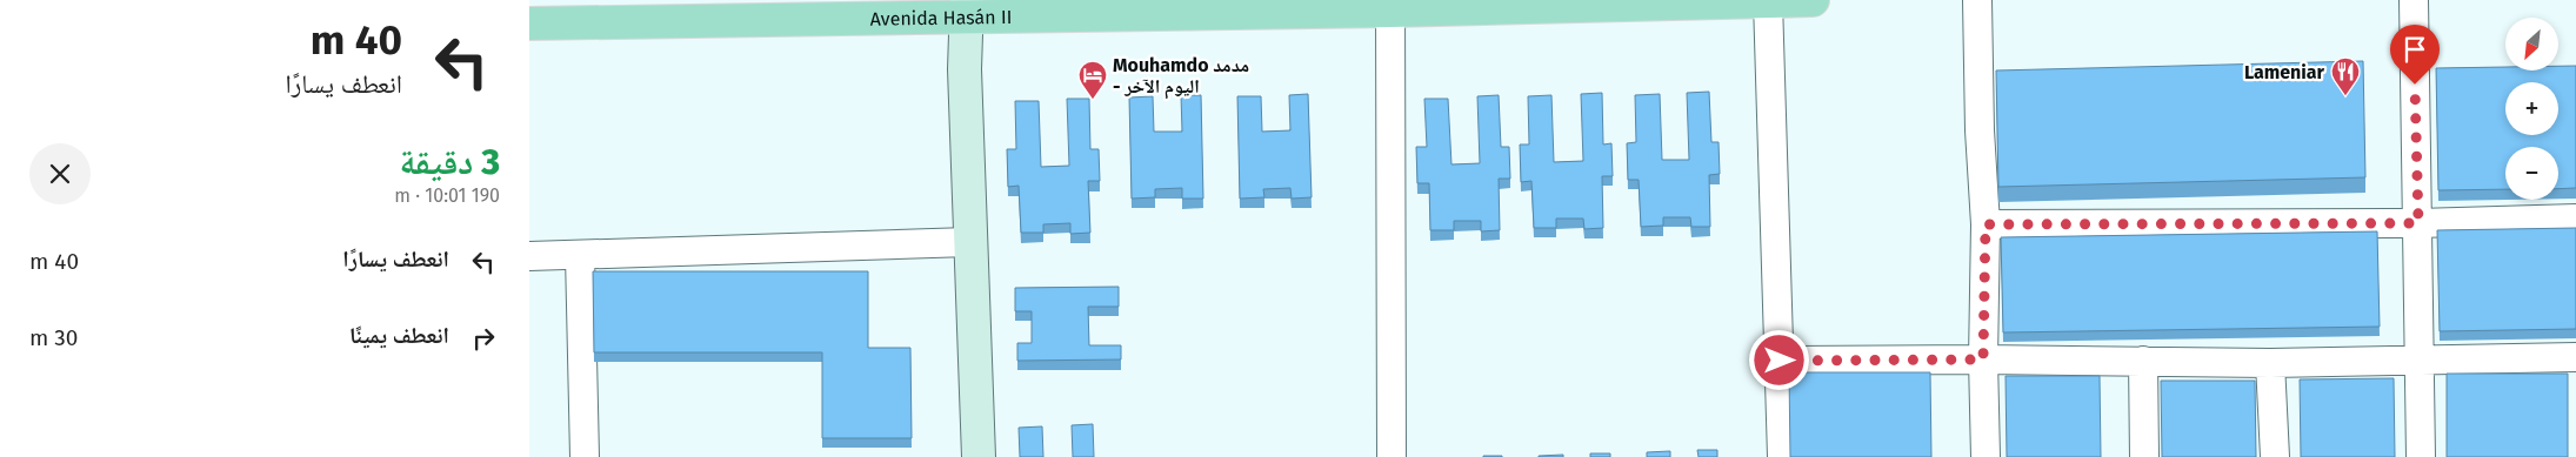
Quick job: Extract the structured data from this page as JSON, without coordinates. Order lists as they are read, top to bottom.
{
  "streets": {
    "main road": ["Avenida Hasán II"]
  },
  "places": {
    "restaurant": ["Lameniar"],
    "hotel": ["Mouhamdo مدمد - اليوم الآخر"]
  },
  "north": "bottom left",
  "page": {
    "turn": ["40 m", "انعطف يسارًا"],
    "map_buttons": ["+", "−"],
    "heading": ["3 دقيقة", "190 m · 10:01"],
    "list": [
      {
        "name": "انعطف يسارًا",
        "value": "40 m"
      },
      {
        "name": "انعطف يمينًا",
        "value": "30 m"
      }
    ]
  }
}
